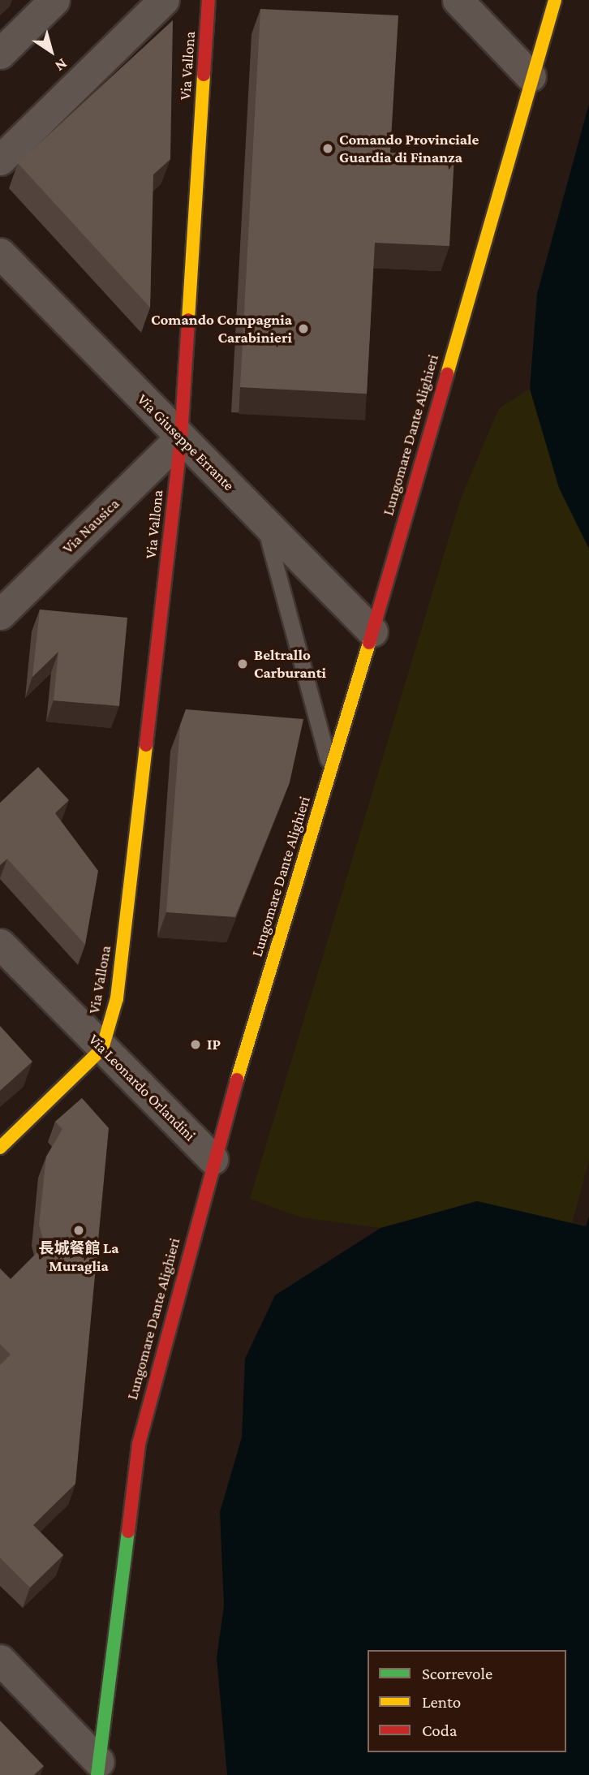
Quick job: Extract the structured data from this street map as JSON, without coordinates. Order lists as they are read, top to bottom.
{
  "streets": {
    "main road": ["Via Vallona", "Lungomare Dante Alighieri"],
    "street": ["Via Giuseppe Errante", "Via Nausica", "Via Leonardo Orlandini"]
  },
  "crossings": [
    ["Via Vallona", "Via Giuseppe Errante"],
    ["Via Vallona", "Via Nausica"],
    ["Via Vallona", "Via Leonardo Orlandini"],
    ["Lungomare Dante Alighieri", "Via Giuseppe Errante"],
    ["Lungomare Dante Alighieri", "Via Leonardo Orlandini"],
    ["Via Giuseppe Errante", "Via Nausica"]
  ],
  "places": [
    "Comando Provinciale Guardia di Finanza",
    "Comando Compagnia Carabinieri",
    "Beltrallo Carburanti",
    "IP",
    "長城餐館 La Muraglia"
  ],
  "legend": ["Scorrevole", "Lento", "Coda"],
  "north": "bottom right"
}
